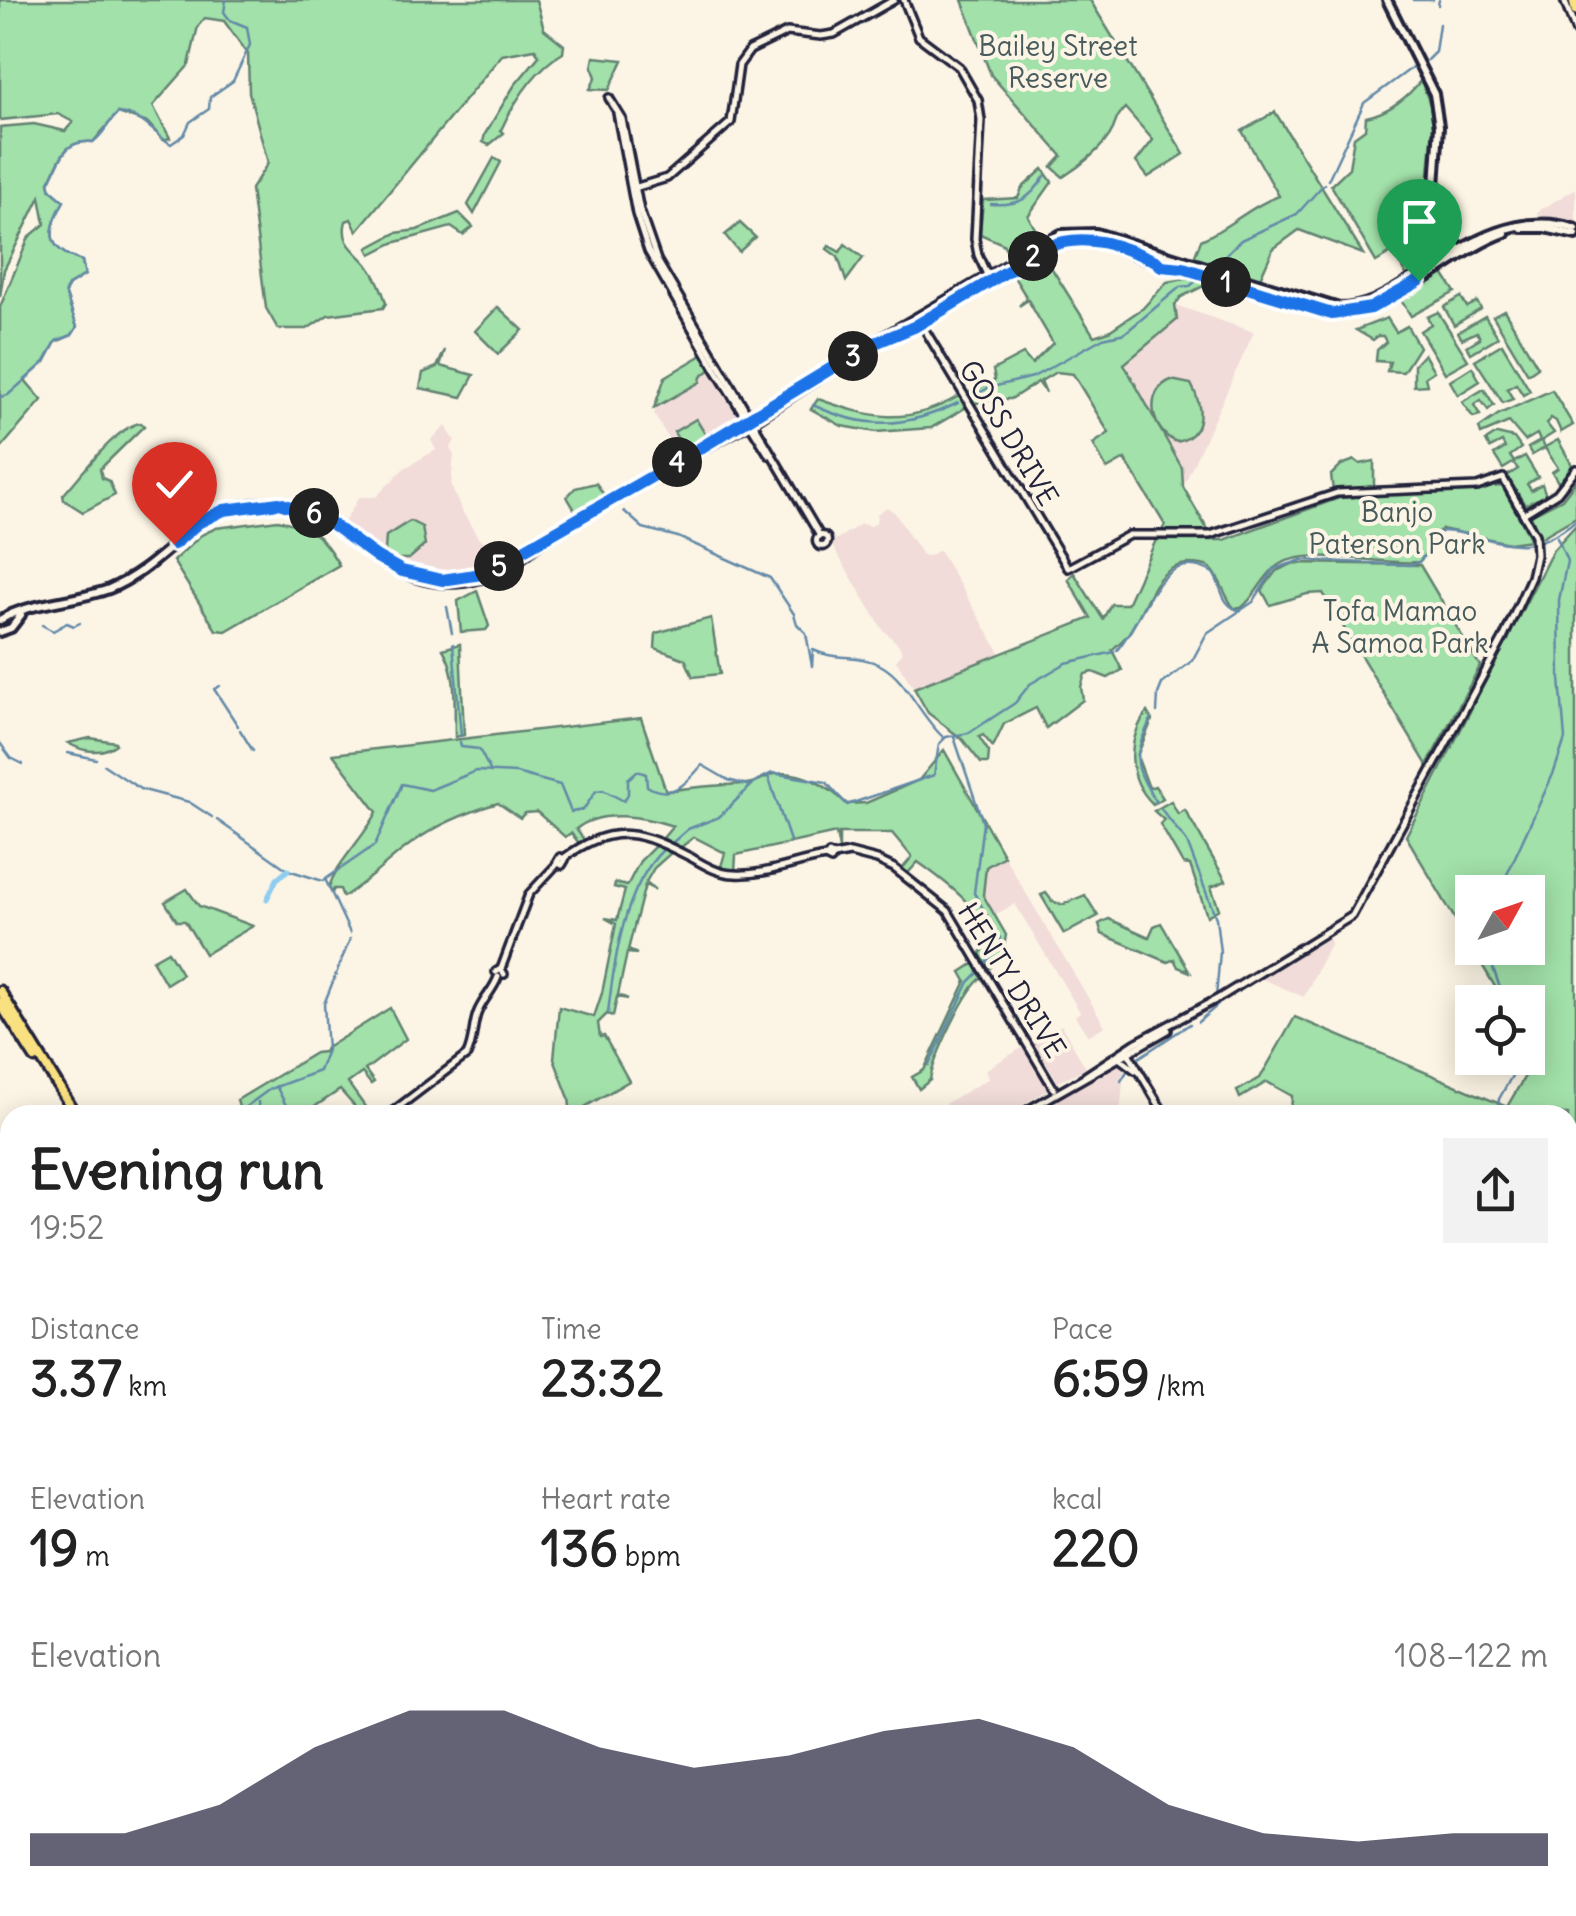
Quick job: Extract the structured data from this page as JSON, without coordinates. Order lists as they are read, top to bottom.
{
  "streets": {
    "street": ["GOSS DRIVE", "HENTY DRIVE"]
  },
  "parks": ["Bailey Street Reserve", "Banjo Paterson Park", "Tofa Mamao A Samoa Park"],
  "north": "top right",
  "page": {
    "pins": [
      "2",
      "1",
      "3",
      "4",
      "6",
      "5"
    ],
    "heading": ["Evening run", "19:52"],
    "stats": [
      ["Distance", "3.37 km"],
      ["Time", "23:32"],
      ["Pace", "6:59 /km"],
      ["Elevation", "19 m"],
      ["Heart rate", "136 bpm"],
      ["kcal", "220"]
    ],
    "chart": ["Elevation", "108–122 m"]
  }
}
